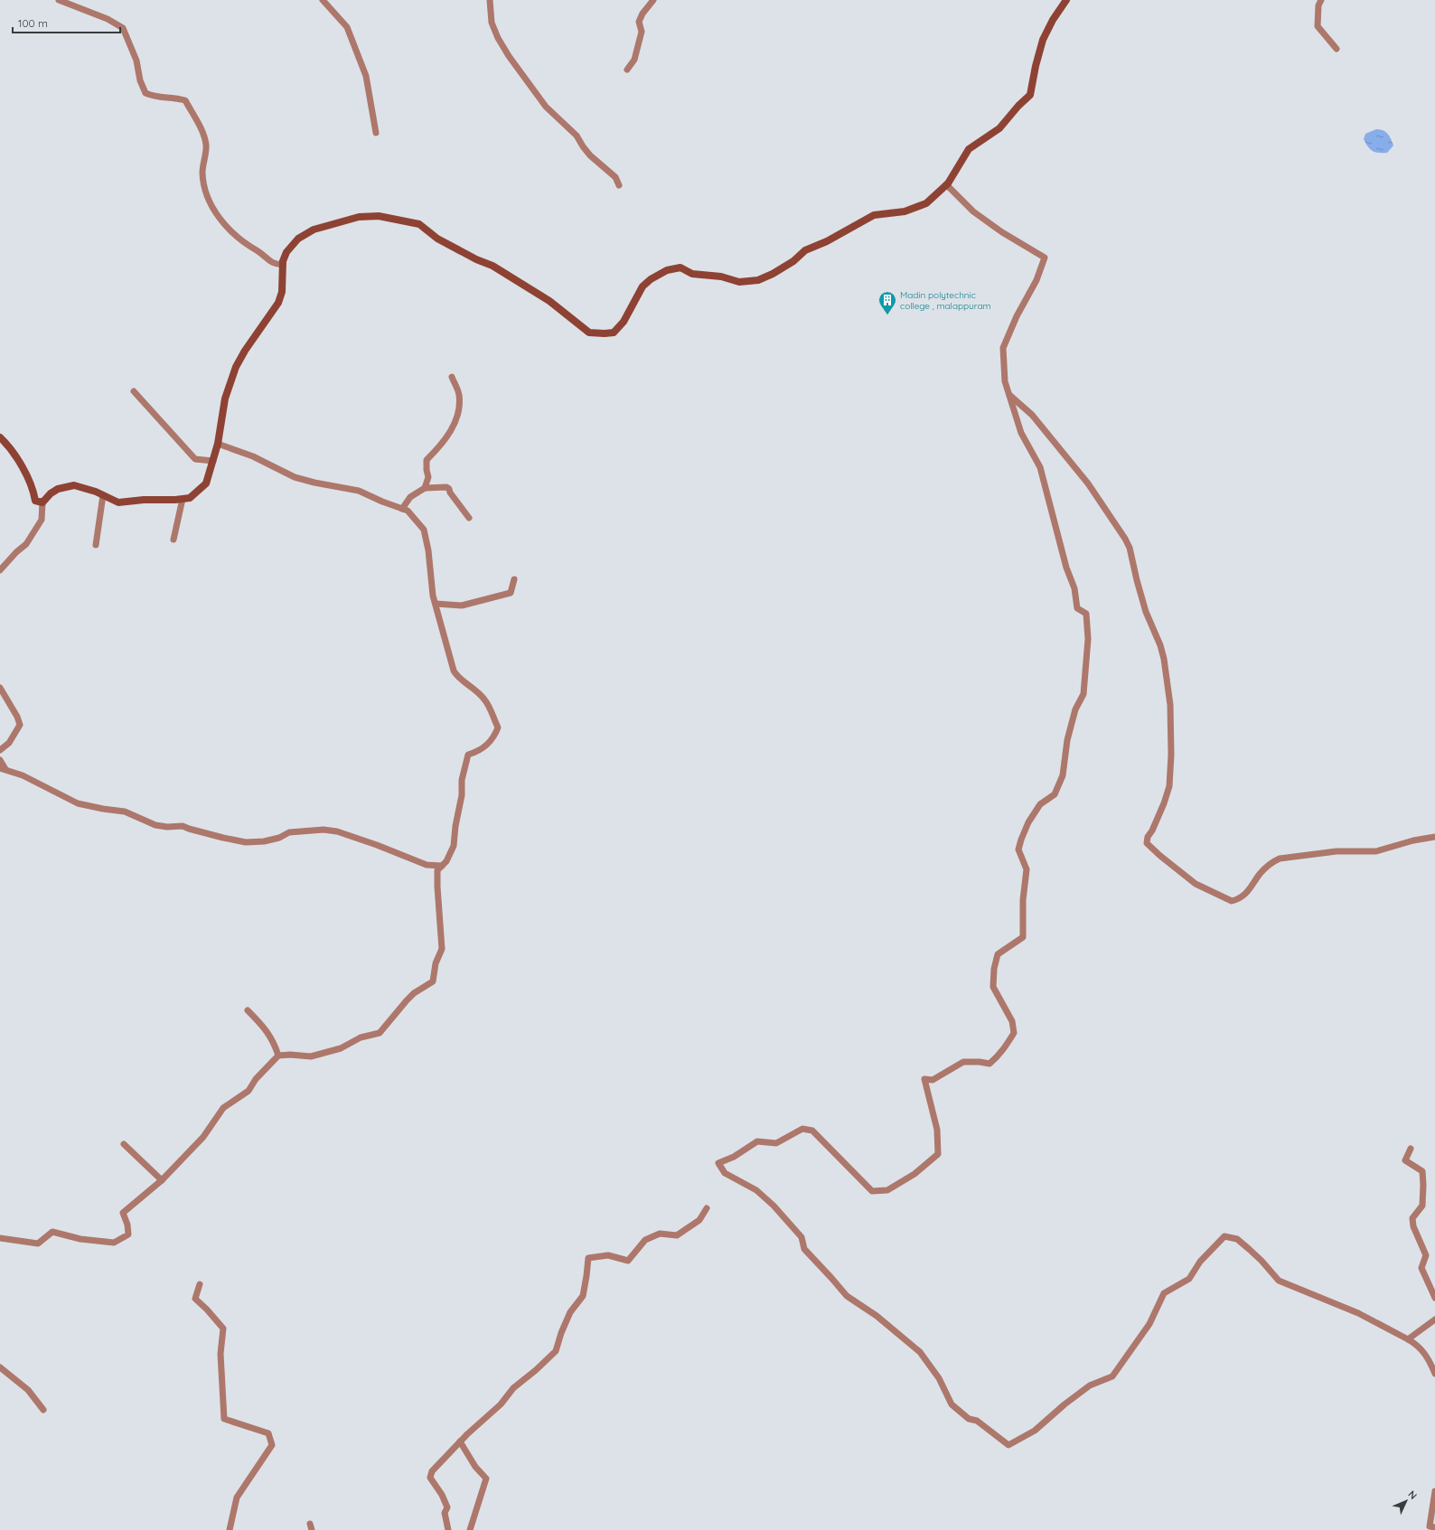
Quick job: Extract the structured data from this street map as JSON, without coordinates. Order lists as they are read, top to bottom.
{
  "places": {
    "building": ["Madin polytechnic college , malappuram"]
  },
  "scale_bar": "100 m",
  "north": "top right"
}
